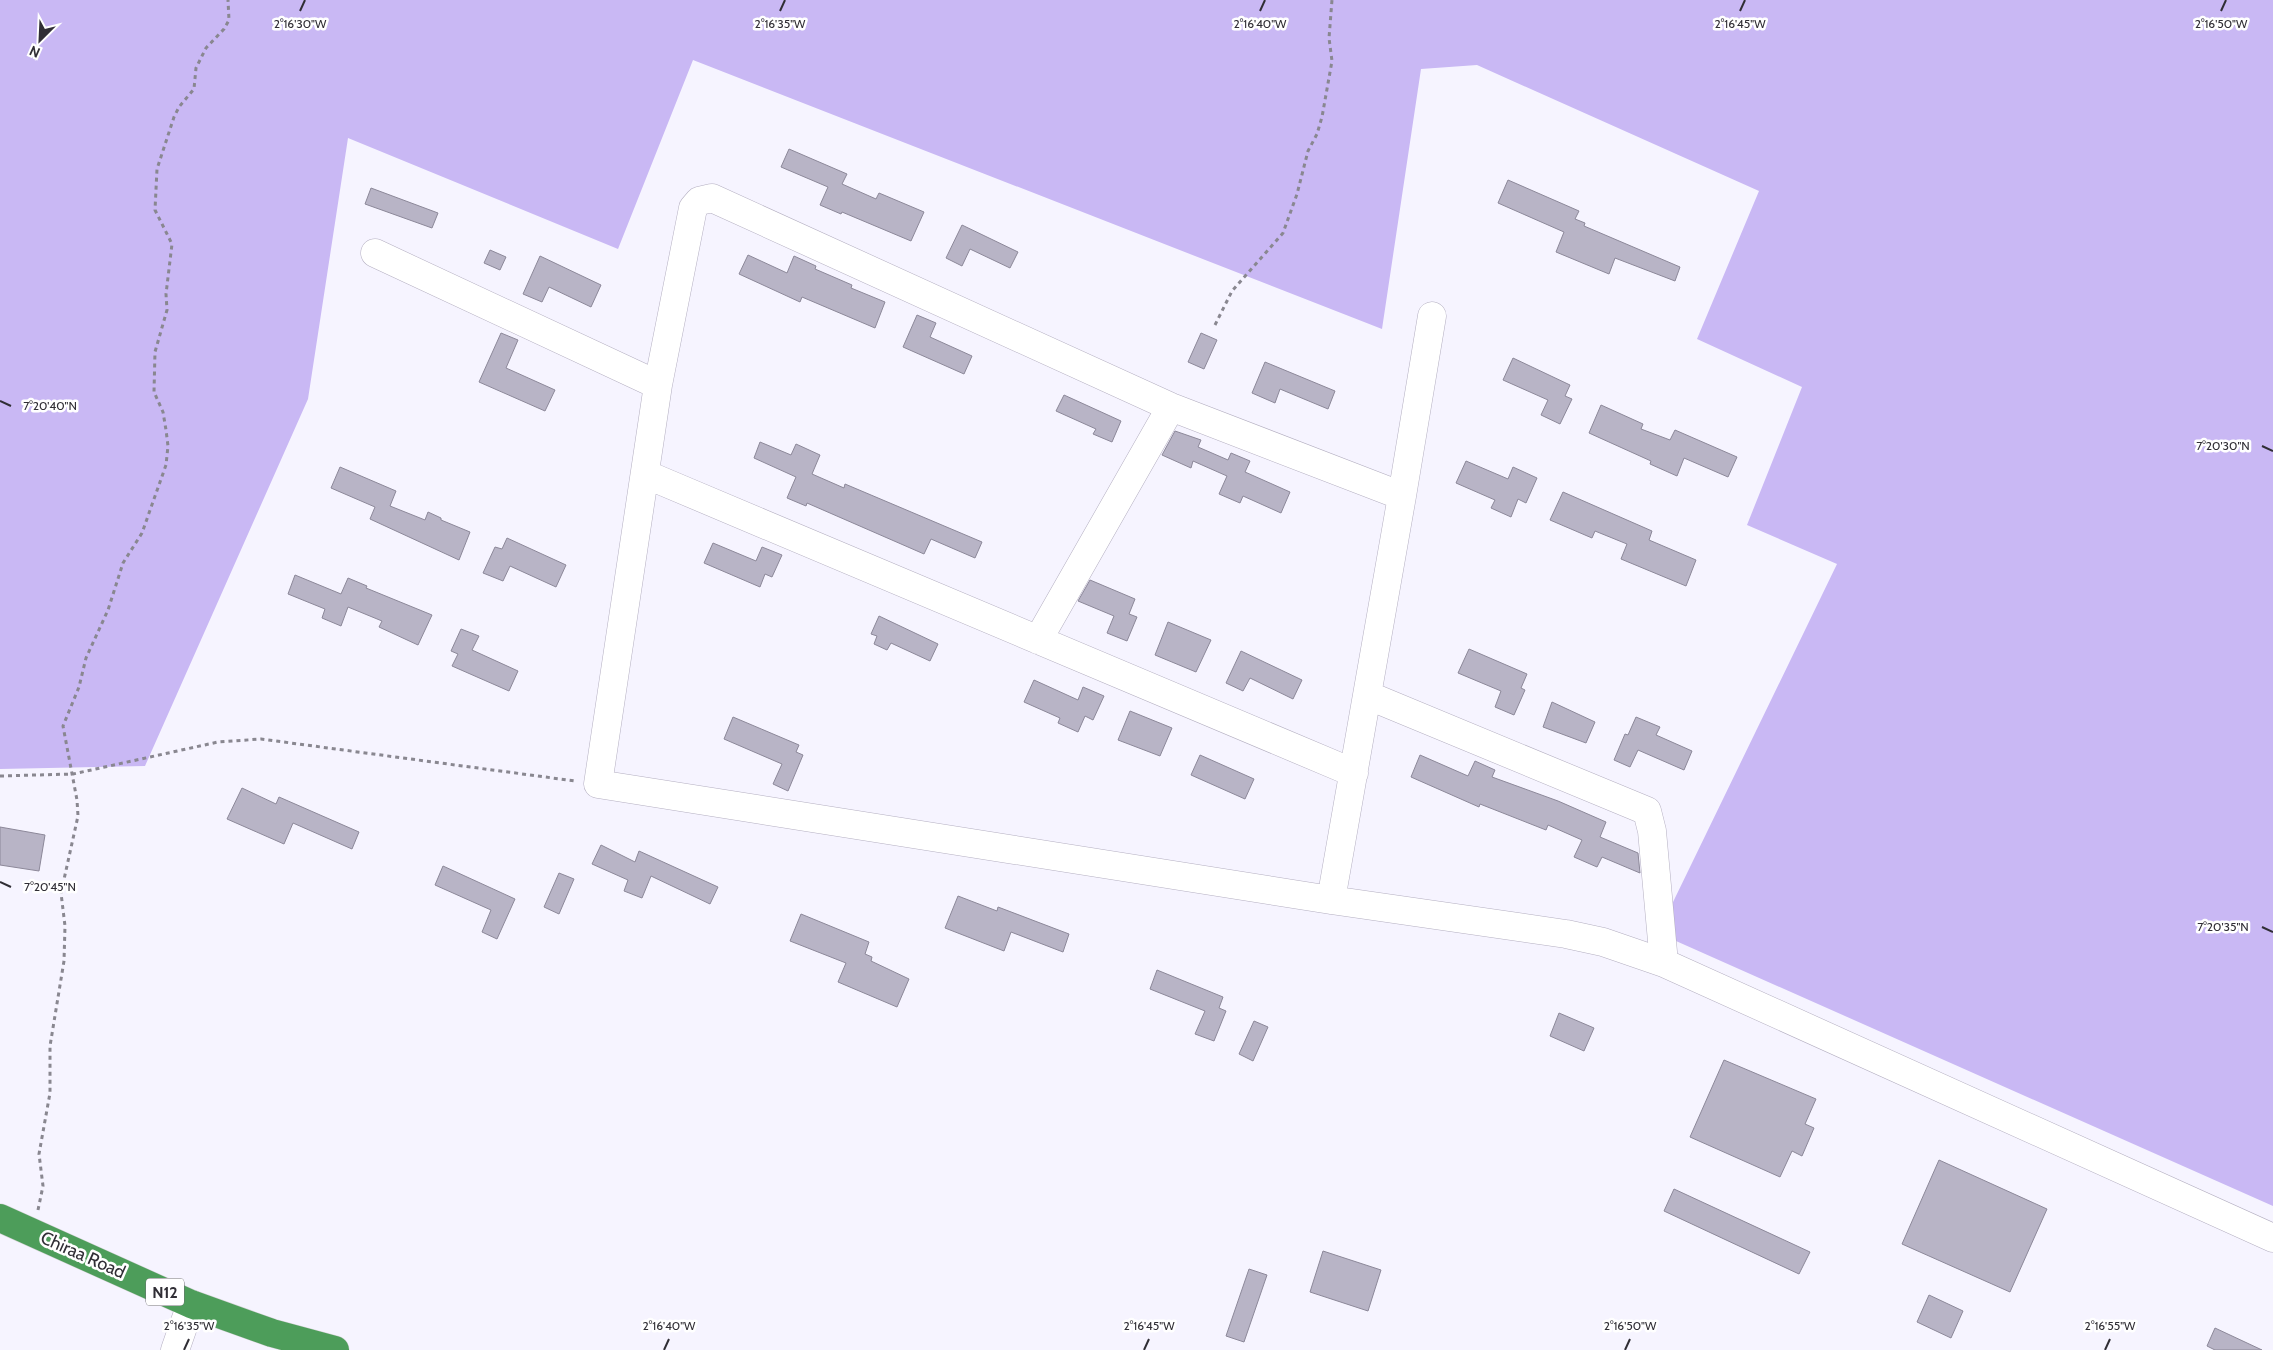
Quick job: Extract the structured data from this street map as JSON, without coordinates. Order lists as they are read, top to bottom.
{
  "streets": {
    "highway": ["Chiraa Road", "N12"]
  },
  "north": "bottom left",
  "coordinates": [
    "2°16'30\"W",
    "2°16'35\"W",
    "2°16'40\"W",
    "2°16'45\"W",
    "2°16'50\"W",
    "7°20'40\"N",
    "7°20'30\"N",
    "7°20'45\"N",
    "7°20'35\"N",
    "2°16'55\"W"
  ]
}
